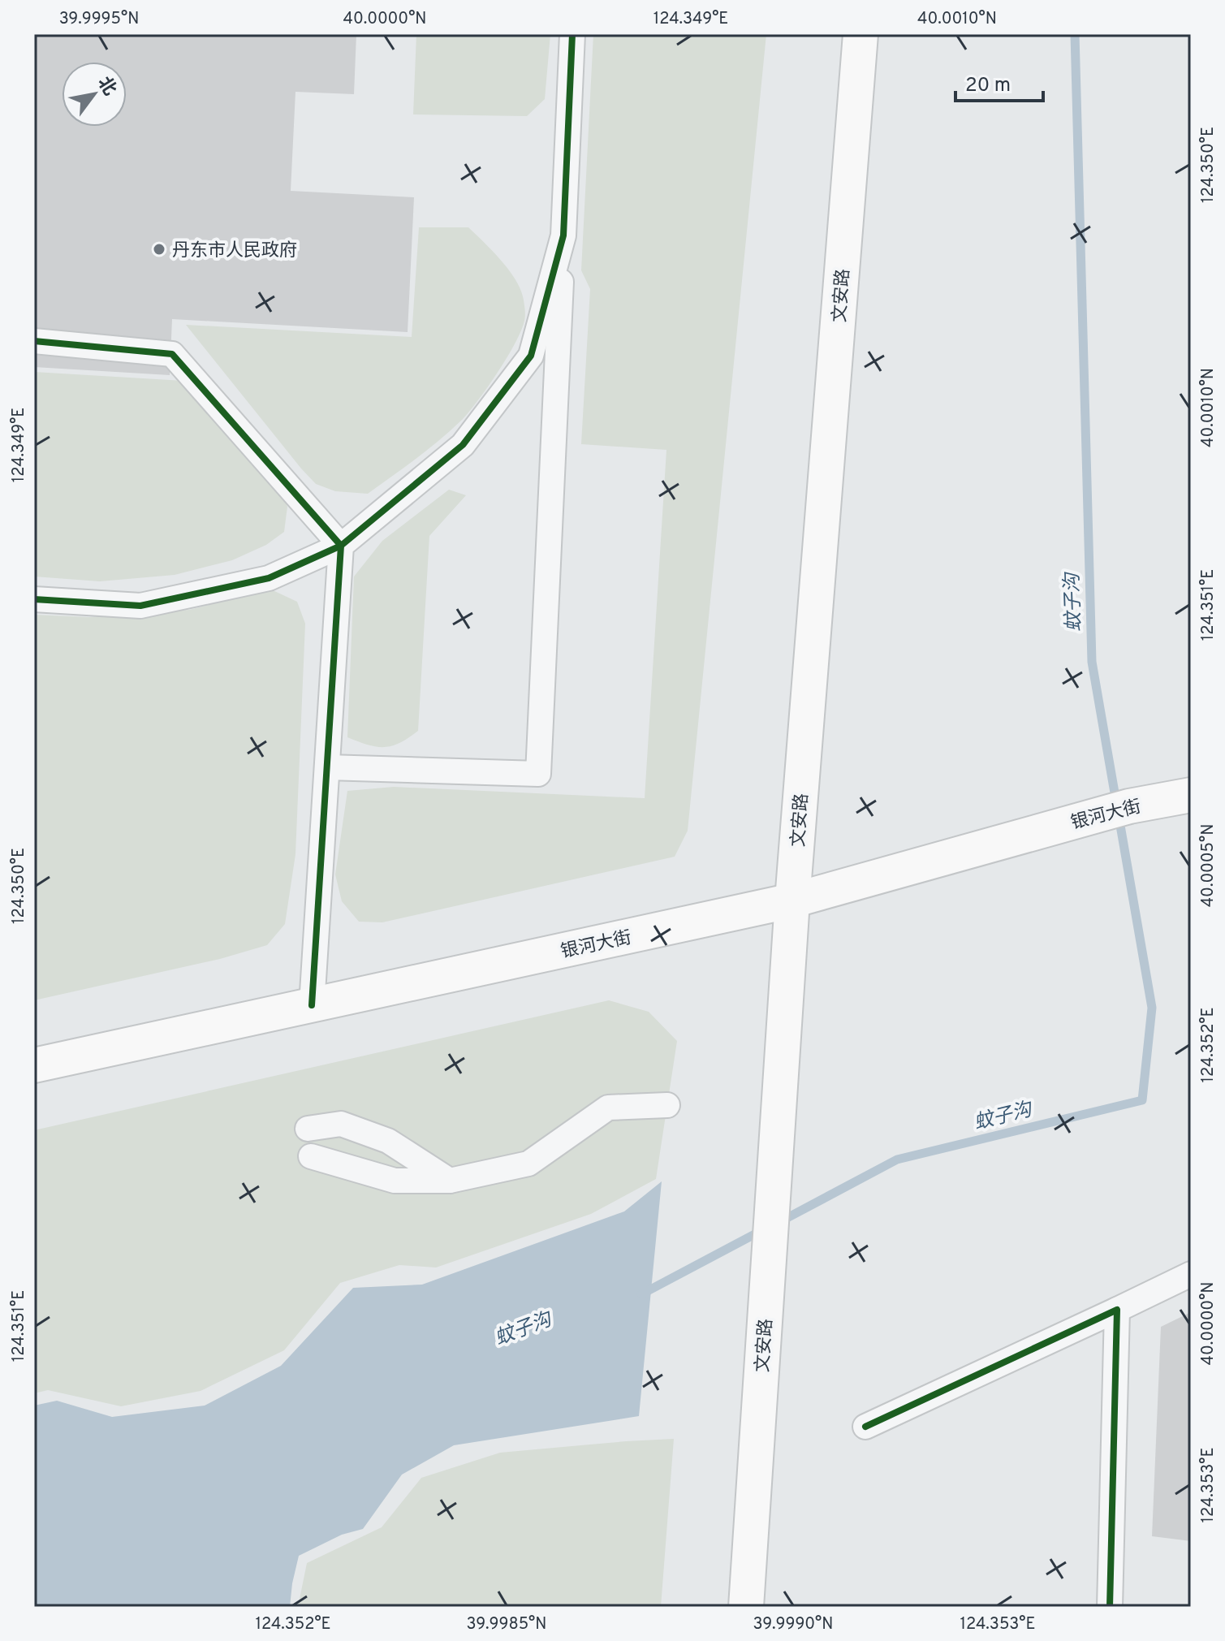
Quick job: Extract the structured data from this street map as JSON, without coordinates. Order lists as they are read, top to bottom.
{
  "streets": {
    "main road": ["文安路", "银河大街"]
  },
  "crossings": [
    ["文安路", "银河大街"]
  ],
  "water": ["蚊子沟"],
  "places": ["丹东市人民政府"],
  "scale_bar": "20 m",
  "north": "top right",
  "coordinates": [
    "39.9995°N",
    "40.0000°N",
    "124.349°E",
    "40.0010°N",
    "124.350°E",
    "124.351°E",
    "40.0005°N",
    "124.352°E",
    "124.353°E",
    "39.9985°N",
    "39.9990°N"
  ]
}
